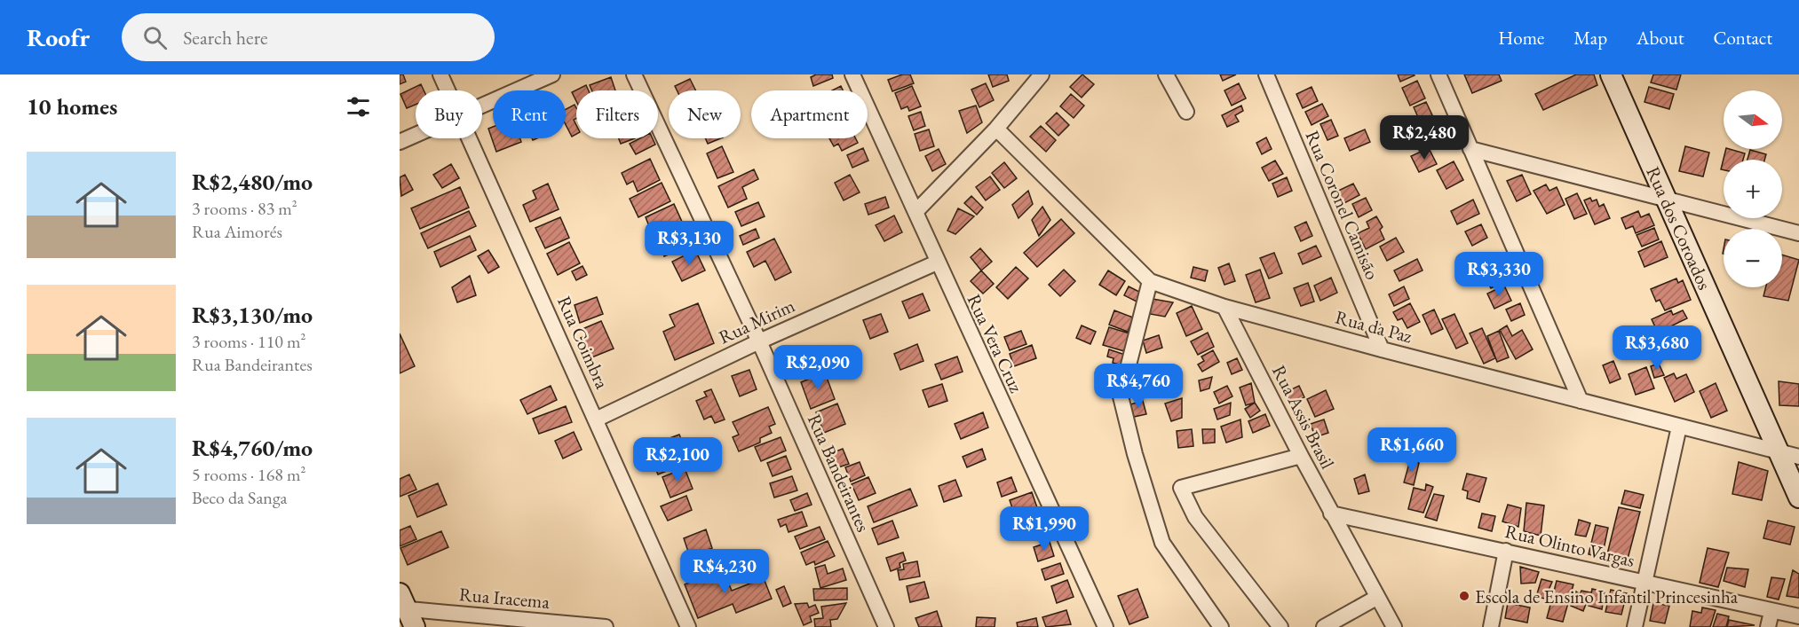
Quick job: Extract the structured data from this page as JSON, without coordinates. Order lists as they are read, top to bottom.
{
  "streets": {
    "street": [
      "Rua Coronel Camisão",
      "Rua dos Coroados",
      "Rua Mirim",
      "Rua da Paz",
      "Rua Coimbra",
      "Rua Vera Cruz",
      "Rua Assis Brasil",
      "Rua Bandeirantes",
      "Rua Olinto Vargas",
      "Rua Iracema"
    ]
  },
  "crossings": [
    ["Rua Coronel Camisão", "Rua da Paz"],
    ["Rua dos Coroados", "Rua da Paz"],
    ["Rua Mirim", "Rua Coimbra"],
    ["Rua Mirim", "Rua Vera Cruz"],
    ["Rua Mirim", "Rua Bandeirantes"],
    ["Rua da Paz", "Rua Assis Brasil"],
    ["Rua Assis Brasil", "Rua Olinto Vargas"]
  ],
  "places": ["Escola de Ensino Infantil Princesinha"],
  "north": "right",
  "page": {
    "header": "Roofr",
    "search": "Search here",
    "nav": [
      "Home",
      "Map",
      "About",
      "Contact"
    ],
    "heading": "10 homes",
    "map_buttons": ["+", "−"],
    "chip": [
      "Buy",
      "Rent",
      "Filters",
      "New",
      "Apartment"
    ],
    "price": [
      "R$2,480",
      "R$3,130",
      "R$3,330",
      "R$3,680",
      "R$2,090",
      "R$4,760",
      "R$1,660",
      "R$2,100",
      "R$1,990",
      "R$4,230"
    ],
    "list": [
      {
        "name": "R$2,480/mo",
        "note": "3 rooms · 83 m² · Rua Aimorés"
      },
      {
        "name": "R$3,130/mo",
        "note": "3 rooms · 110 m² · Rua Bandeirantes"
      },
      {
        "name": "R$4,760/mo",
        "note": "5 rooms · 168 m² · Beco da Sanga"
      }
    ]
  }
}
